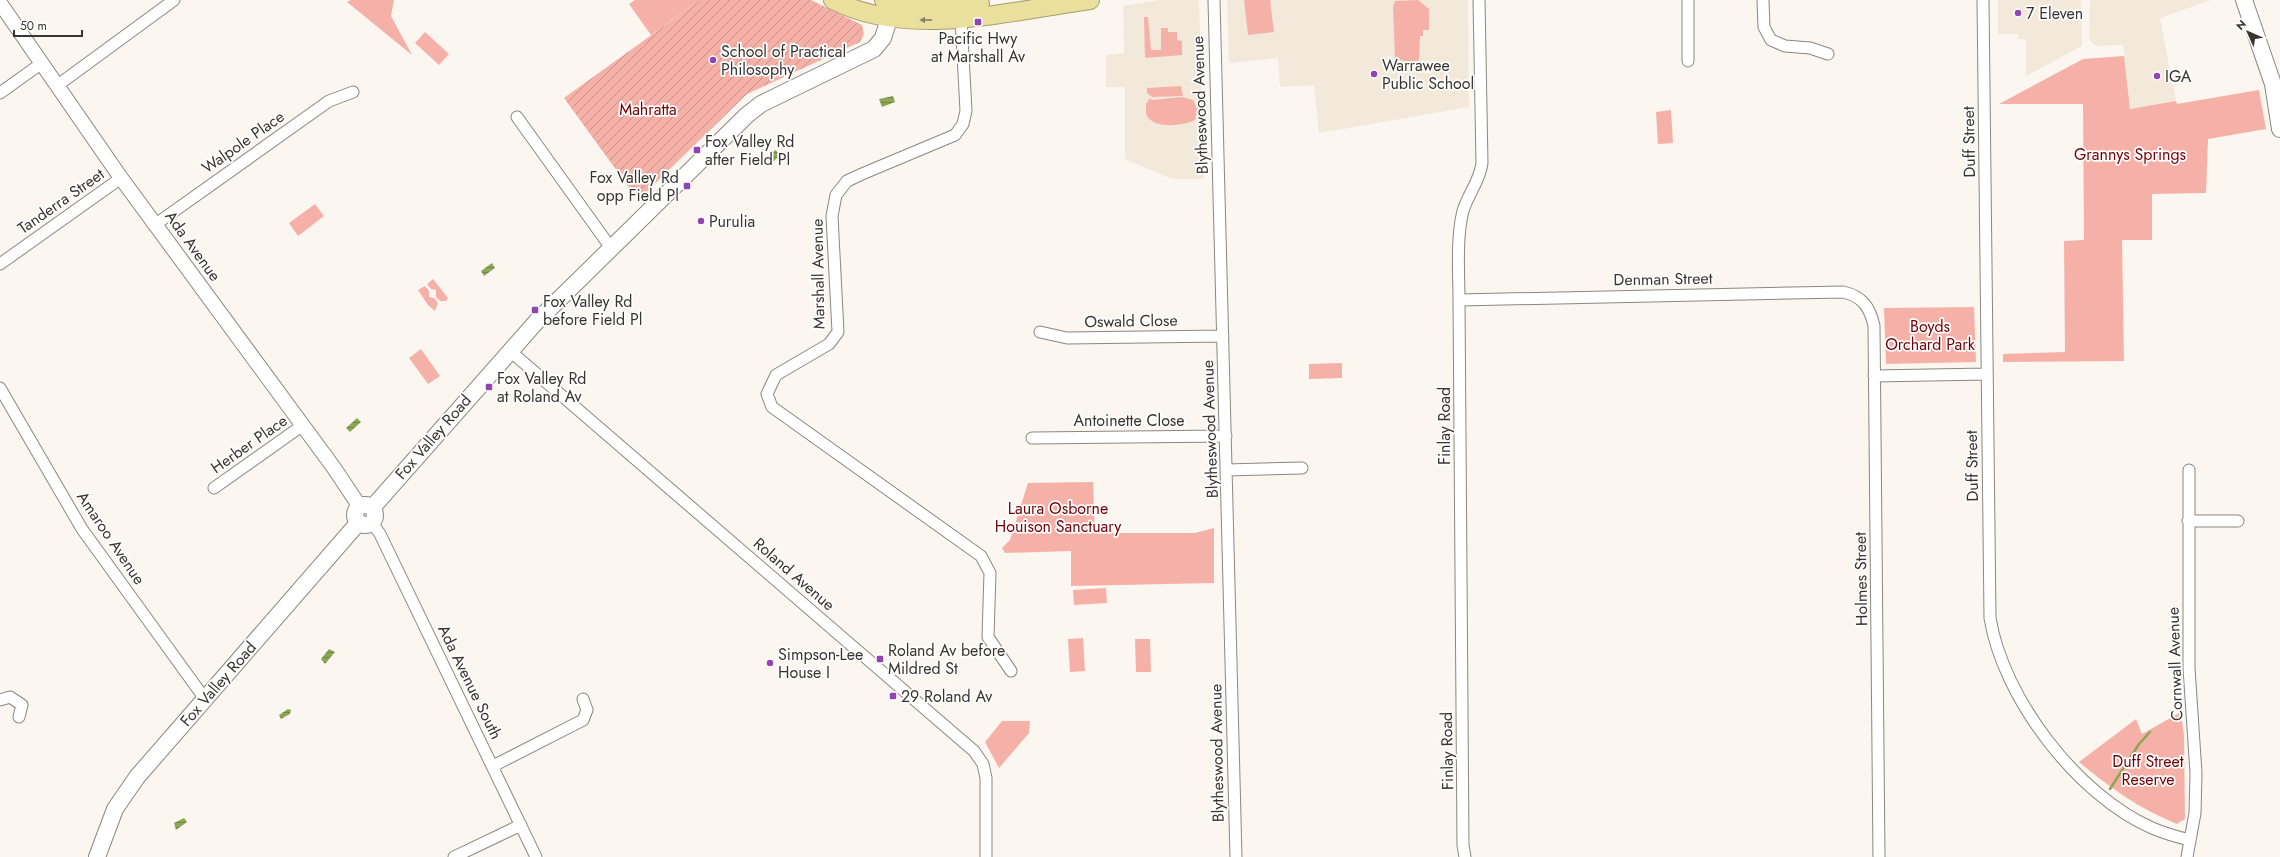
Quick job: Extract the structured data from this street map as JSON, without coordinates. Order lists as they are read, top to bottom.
{
  "streets": {
    "main road": ["Fox Valley Road"],
    "street": [
      "Blytheswood Avenue",
      "Walpole Place",
      "Duff Street",
      "Tanderra Street",
      "Ada Avenue",
      "Marshall Avenue",
      "Denman Street",
      "Oswald Close",
      "Antoinette Close",
      "Finlay Road",
      "Herber Place",
      "Amaroo Avenue",
      "Roland Avenue",
      "Holmes Street",
      "Cornwall Avenue",
      "Ada Avenue South"
    ]
  },
  "crossings": [
    ["Blytheswood Avenue", "Oswald Close"],
    ["Blytheswood Avenue", "Antoinette Close"],
    ["Walpole Place", "Ada Avenue"],
    ["Duff Street", "Cornwall Avenue"],
    ["Tanderra Street", "Ada Avenue"],
    ["Ada Avenue", "Fox Valley Road"],
    ["Ada Avenue", "Herber Place"],
    ["Ada Avenue", "Ada Avenue South"],
    ["Denman Street", "Finlay Road"],
    ["Denman Street", "Holmes Street"],
    ["Fox Valley Road", "Amaroo Avenue"],
    ["Fox Valley Road", "Roland Avenue"],
    ["Fox Valley Road", "Ada Avenue South"]
  ],
  "parks": [
    "Mahratta",
    "Grannys Springs",
    "Boyds Orchard Park",
    "Laura Osborne Houison Sanctuary",
    "Duff Street Reserve"
  ],
  "places": {
    "other": [
      "7 Eleven",
      "School of Practical Philosophy",
      "Warrawee Public School",
      "IGA",
      "Purulia",
      "Simpson-Lee House I"
    ],
    "transit": [
      "Pacific Hwy at Marshall Av",
      "Fox Valley Rd after Field Pl",
      "Fox Valley Rd opp Field Pl",
      "Fox Valley Rd before Field Pl",
      "Fox Valley Rd at Roland Av",
      "Roland Av before Mildred St",
      "29 Roland Av"
    ]
  },
  "scale_bar": "50 m",
  "north": "top left"
}
